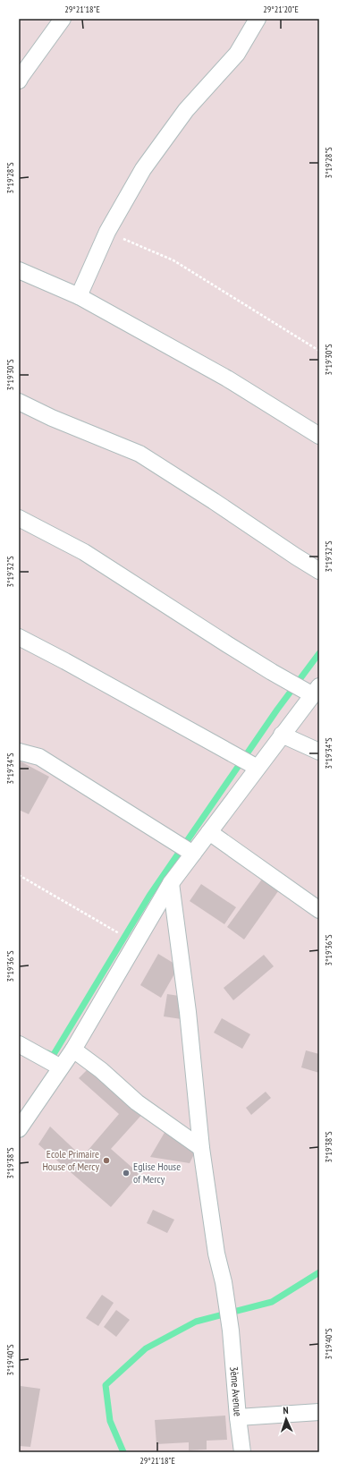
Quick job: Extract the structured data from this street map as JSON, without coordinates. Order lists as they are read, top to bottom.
{
  "streets": {
    "street": ["3ème Avenue"]
  },
  "places": ["Ecole Primaire House of Mercy", "Eglise House of Mercy"],
  "north": "top",
  "coordinates": [
    "29°21'18\"E",
    "29°21'20\"E",
    "3°19'28\"S",
    "3°19'30\"S",
    "3°19'32\"S",
    "3°19'34\"S",
    "3°19'36\"S",
    "3°19'38\"S",
    "3°19'40\"S"
  ]
}
